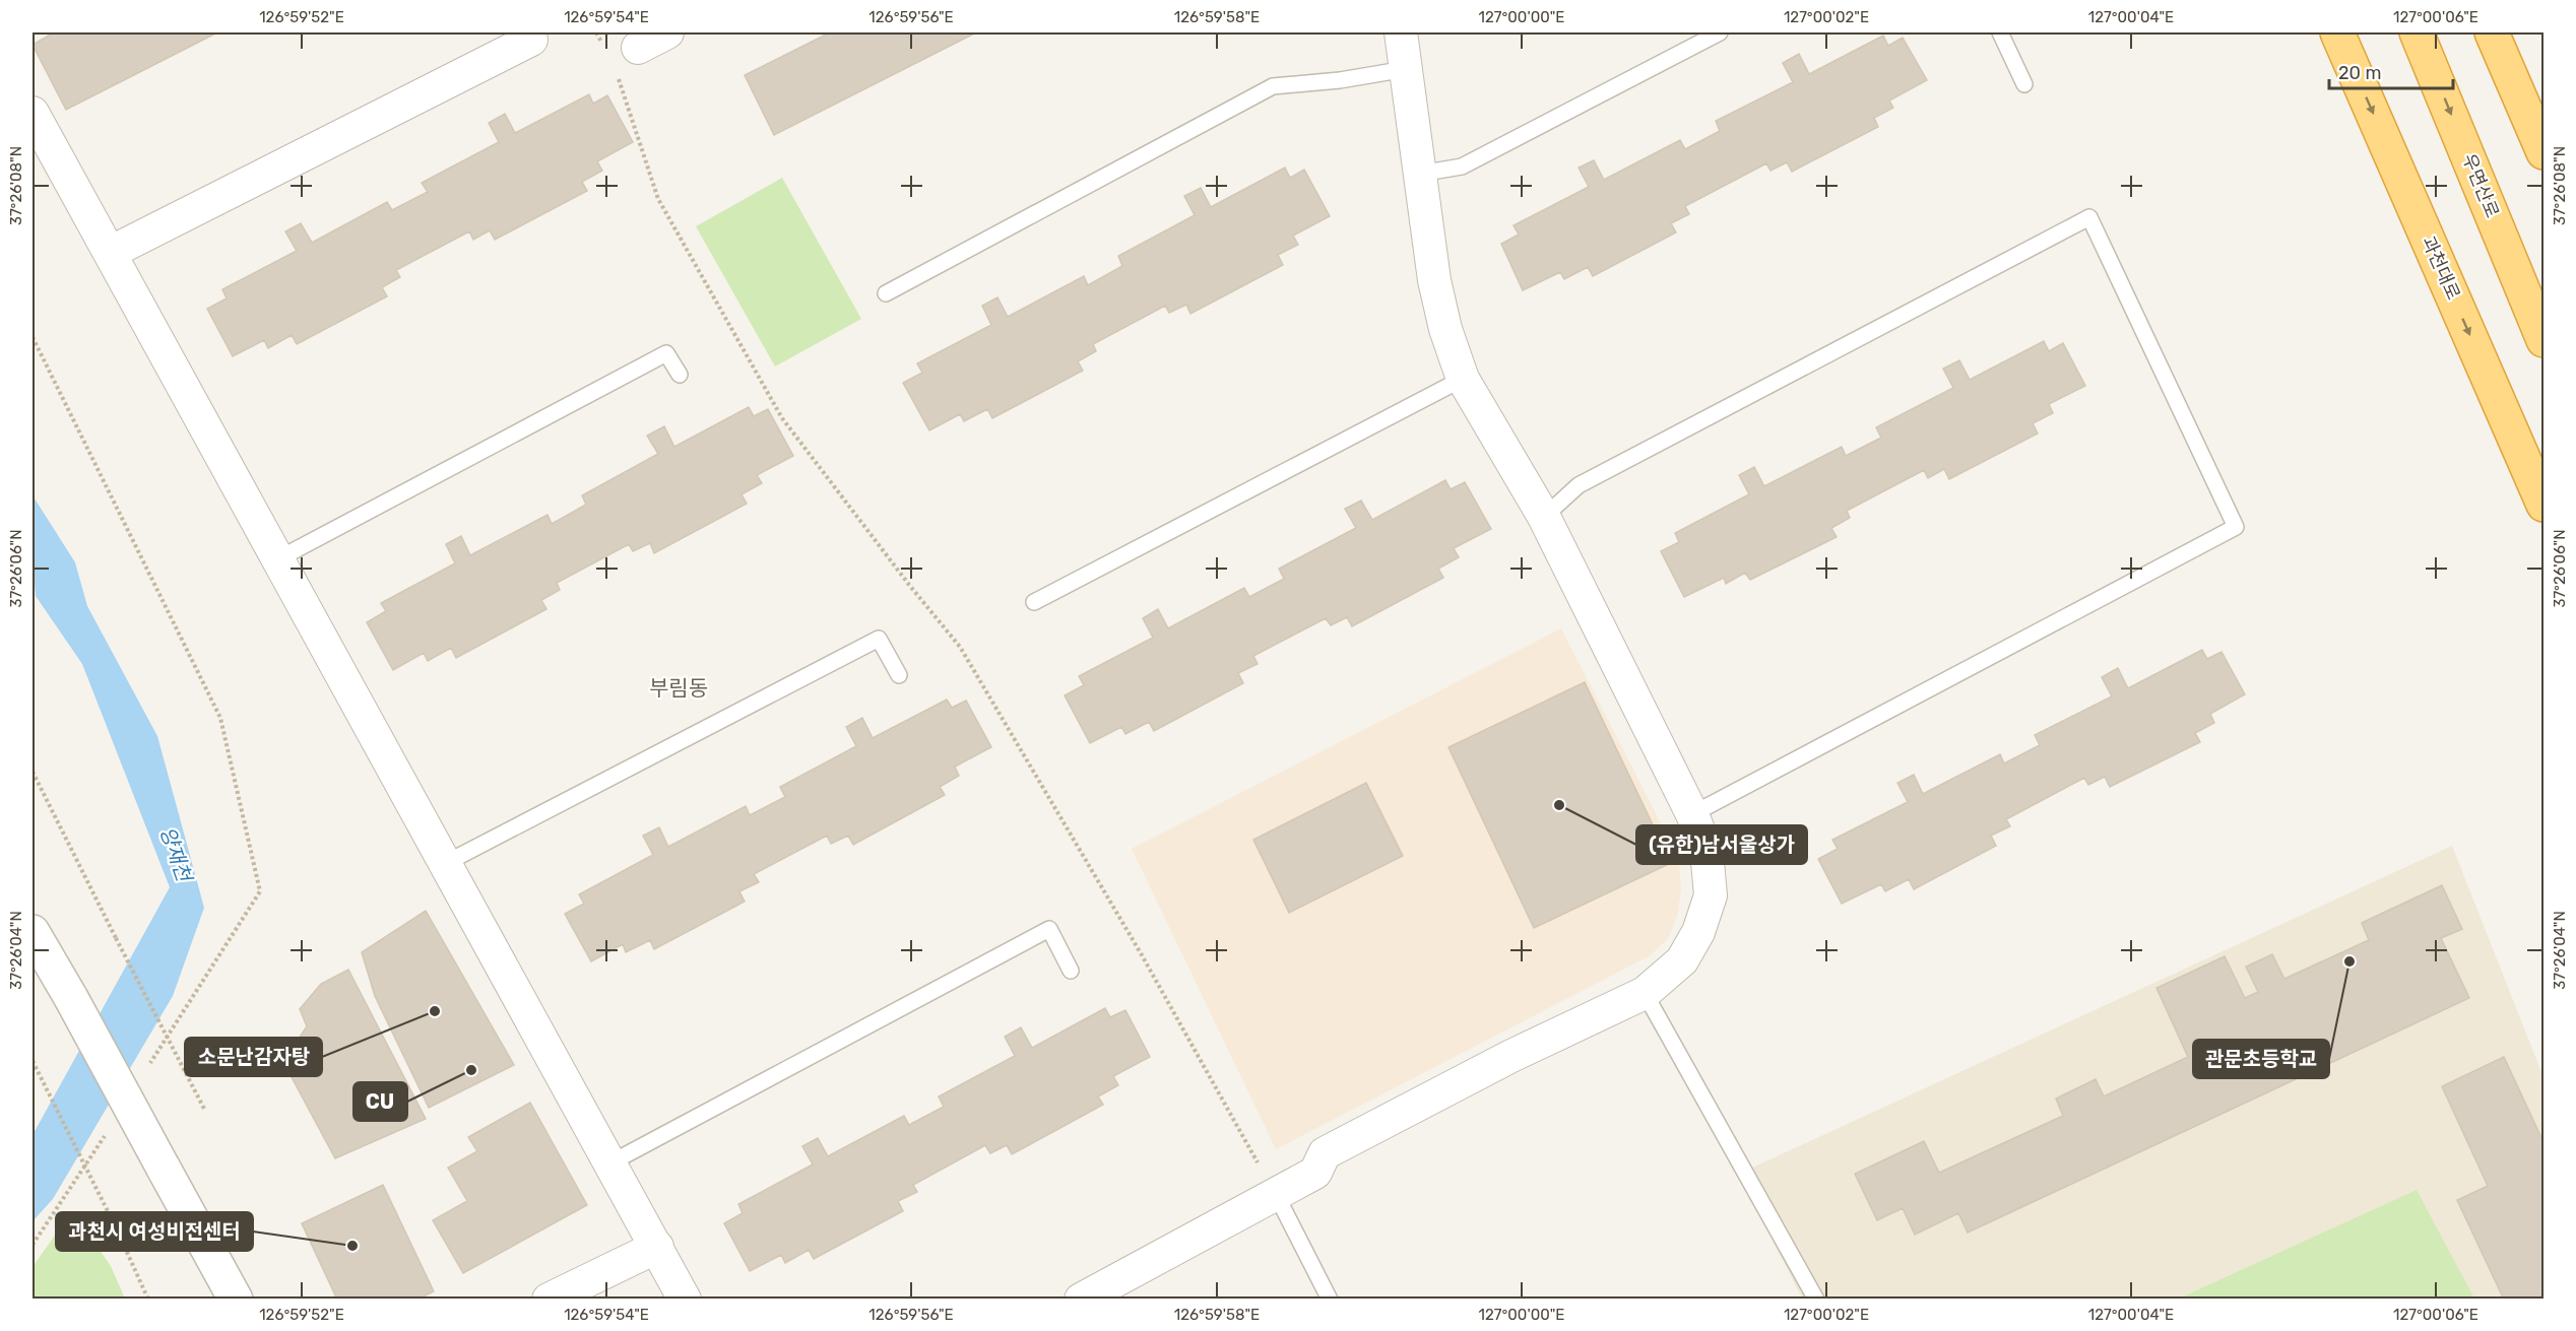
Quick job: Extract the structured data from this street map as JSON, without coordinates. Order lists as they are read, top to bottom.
{
  "streets": {
    "highway": ["우면산로", "과천대로"]
  },
  "one_way": ["과천대로"],
  "districts": ["부림동"],
  "water": ["양재천"],
  "places": [
    "(유한)남서울상가",
    "관문초등학교",
    "소문난감자탕",
    "CU",
    "과천시 여성비전센터"
  ],
  "scale_bar": "20 m",
  "coordinates": [
    "126°59'52\"E",
    "126°59'54\"E",
    "126°59'56\"E",
    "126°59'58\"E",
    "127°00'00\"E",
    "127°00'02\"E",
    "127°00'04\"E",
    "127°00'06\"E",
    "37°26'08\"N",
    "37°26'06\"N",
    "37°26'04\"N"
  ]
}
